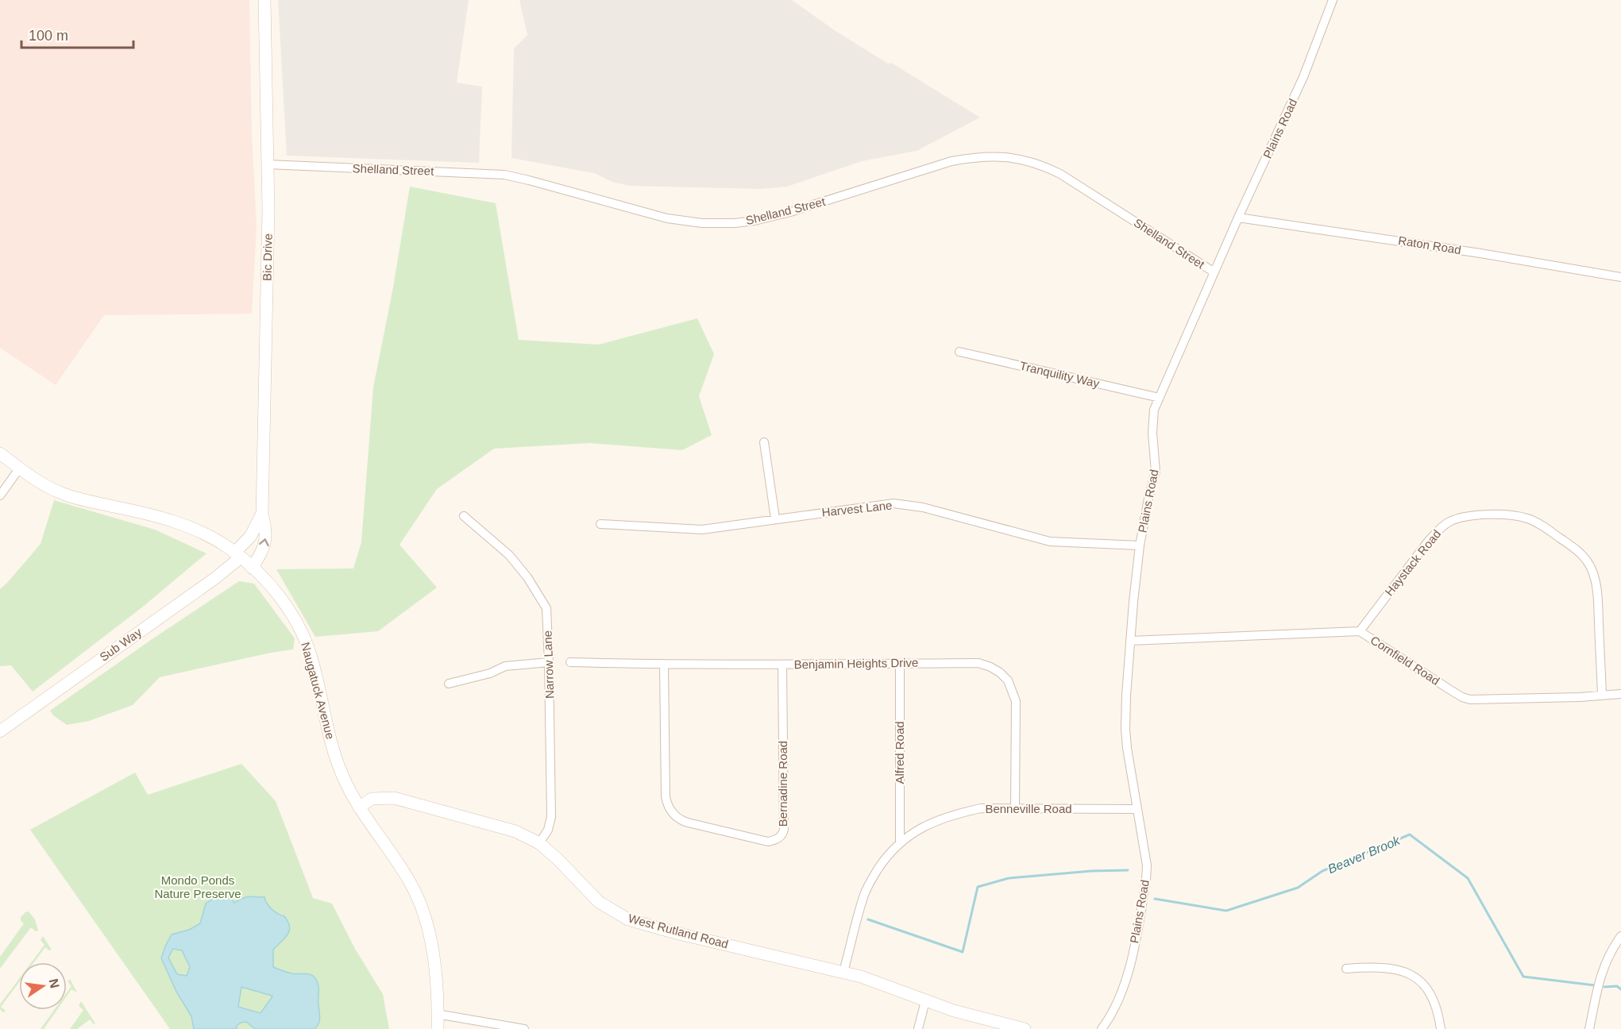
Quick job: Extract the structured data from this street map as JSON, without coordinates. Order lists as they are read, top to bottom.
{
  "streets": {
    "main road": [
      "Bic Drive",
      "Sub Way",
      "Naugatuck Avenue",
      "West Rutland Road"
    ],
    "street": [
      "Plains Road",
      "Shelland Street",
      "Raton Road",
      "Tranquility Way",
      "Harvest Lane",
      "Haystack Road",
      "Cornfield Road",
      "Benjamin Heights Drive",
      "Narrow Lane",
      "Alfred Road",
      "Bernadine Road",
      "Benneville Road"
    ]
  },
  "crossings": [
    ["Plains Road", "Shelland Street"],
    ["Plains Road", "Raton Road"],
    ["Plains Road", "Tranquility Way"],
    ["Plains Road", "Harvest Lane"],
    ["Plains Road", "Cornfield Road"],
    ["Plains Road", "Benneville Road"],
    ["Shelland Street", "Bic Drive"],
    ["Bic Drive", "Sub Way"],
    ["Bic Drive", "Naugatuck Avenue"],
    ["Haystack Road", "Cornfield Road"],
    ["Sub Way", "Naugatuck Avenue"],
    ["Benjamin Heights Drive", "Alfred Road"],
    ["Benjamin Heights Drive", "Bernadine Road"],
    ["Benjamin Heights Drive", "Benneville Road"],
    ["Narrow Lane", "West Rutland Road"],
    ["Naugatuck Avenue", "West Rutland Road"],
    ["Alfred Road", "Benneville Road"],
    ["Benneville Road", "West Rutland Road"]
  ],
  "water": ["Beaver Brook"],
  "parks": ["Mondo Ponds Nature Preserve"],
  "scale_bar": "100 m",
  "north": "right"
}
